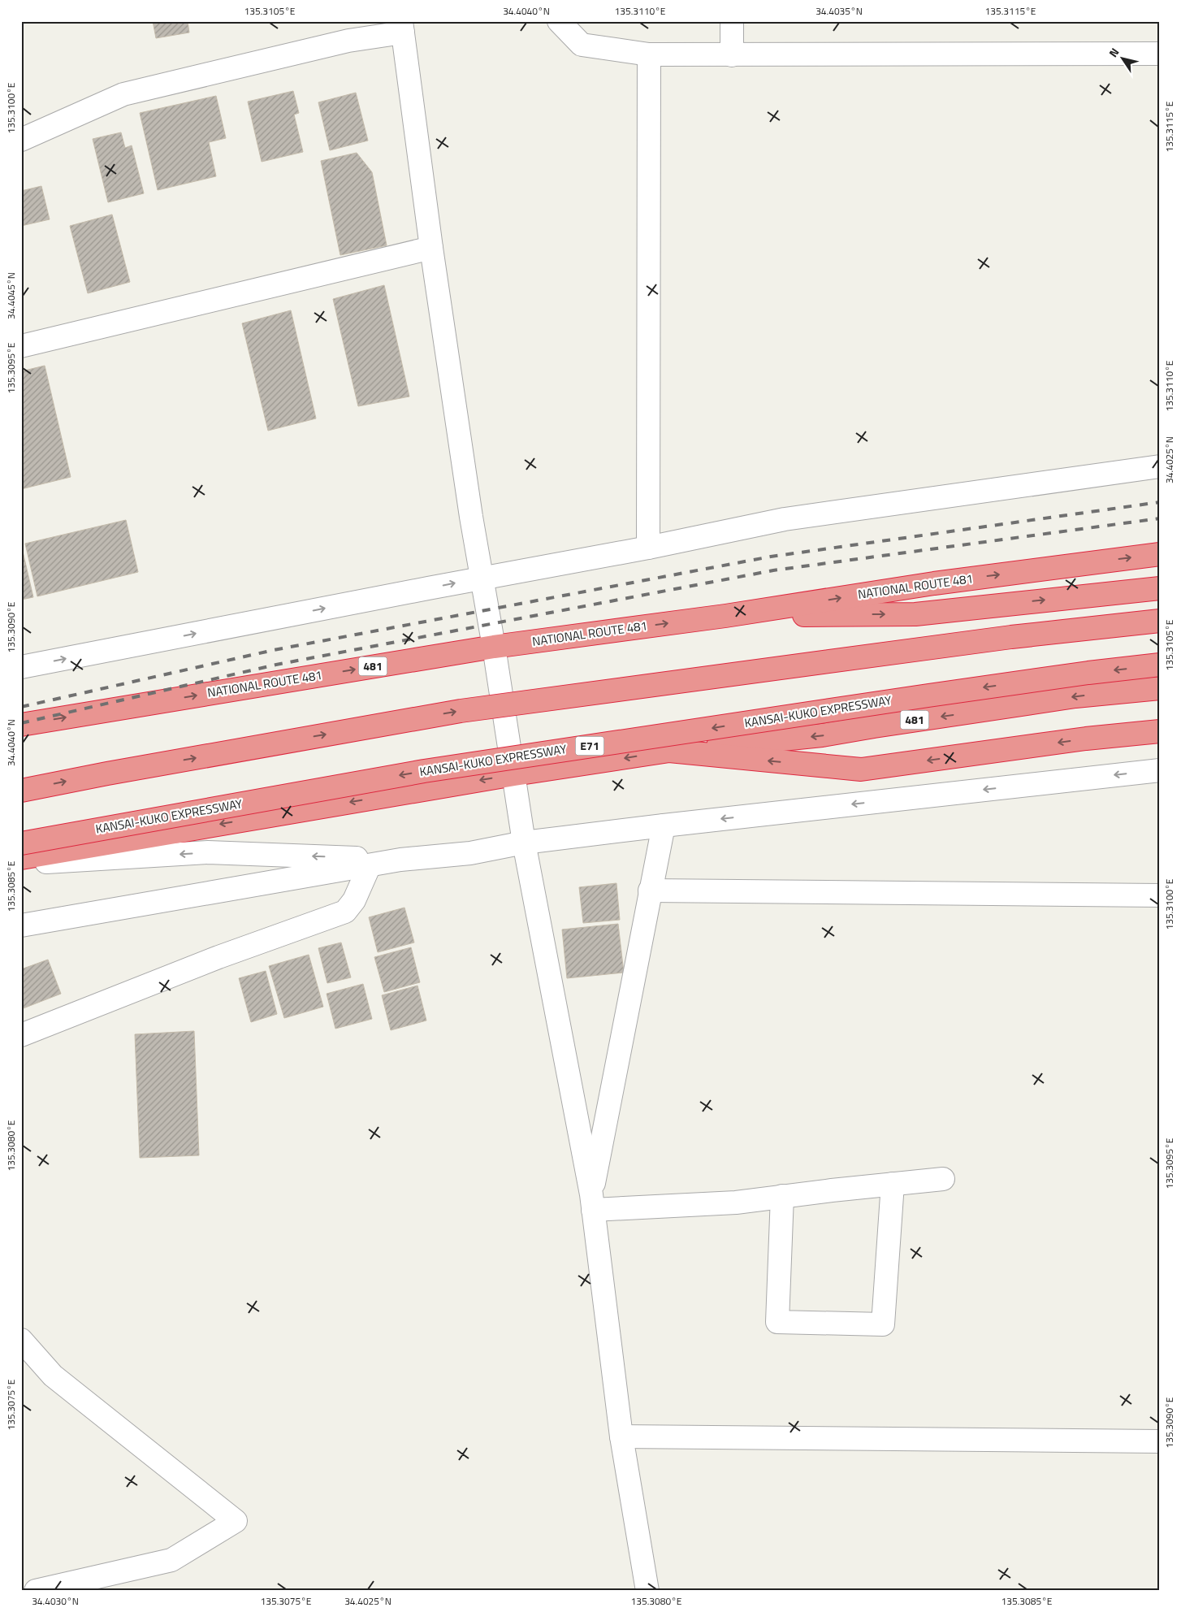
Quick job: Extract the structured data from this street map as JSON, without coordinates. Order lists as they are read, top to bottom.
{
  "streets": {
    "highway": [
      "NATIONAL ROUTE 481",
      "481",
      "KANSAI-KUKO EXPRESSWAY",
      "E71"
    ]
  },
  "crossings": [
    ["NATIONAL ROUTE 481", "481"]
  ],
  "north": "top left",
  "coordinates": [
    "135.3105°E",
    "34.4040°N",
    "135.3110°E",
    "34.4035°N",
    "135.3115°E",
    "135.3100°E",
    "34.4045°N",
    "135.3095°E",
    "34.4025°N",
    "135.3090°E",
    "135.3085°E",
    "135.3080°E",
    "135.3075°E",
    "34.4030°N"
  ]
}
